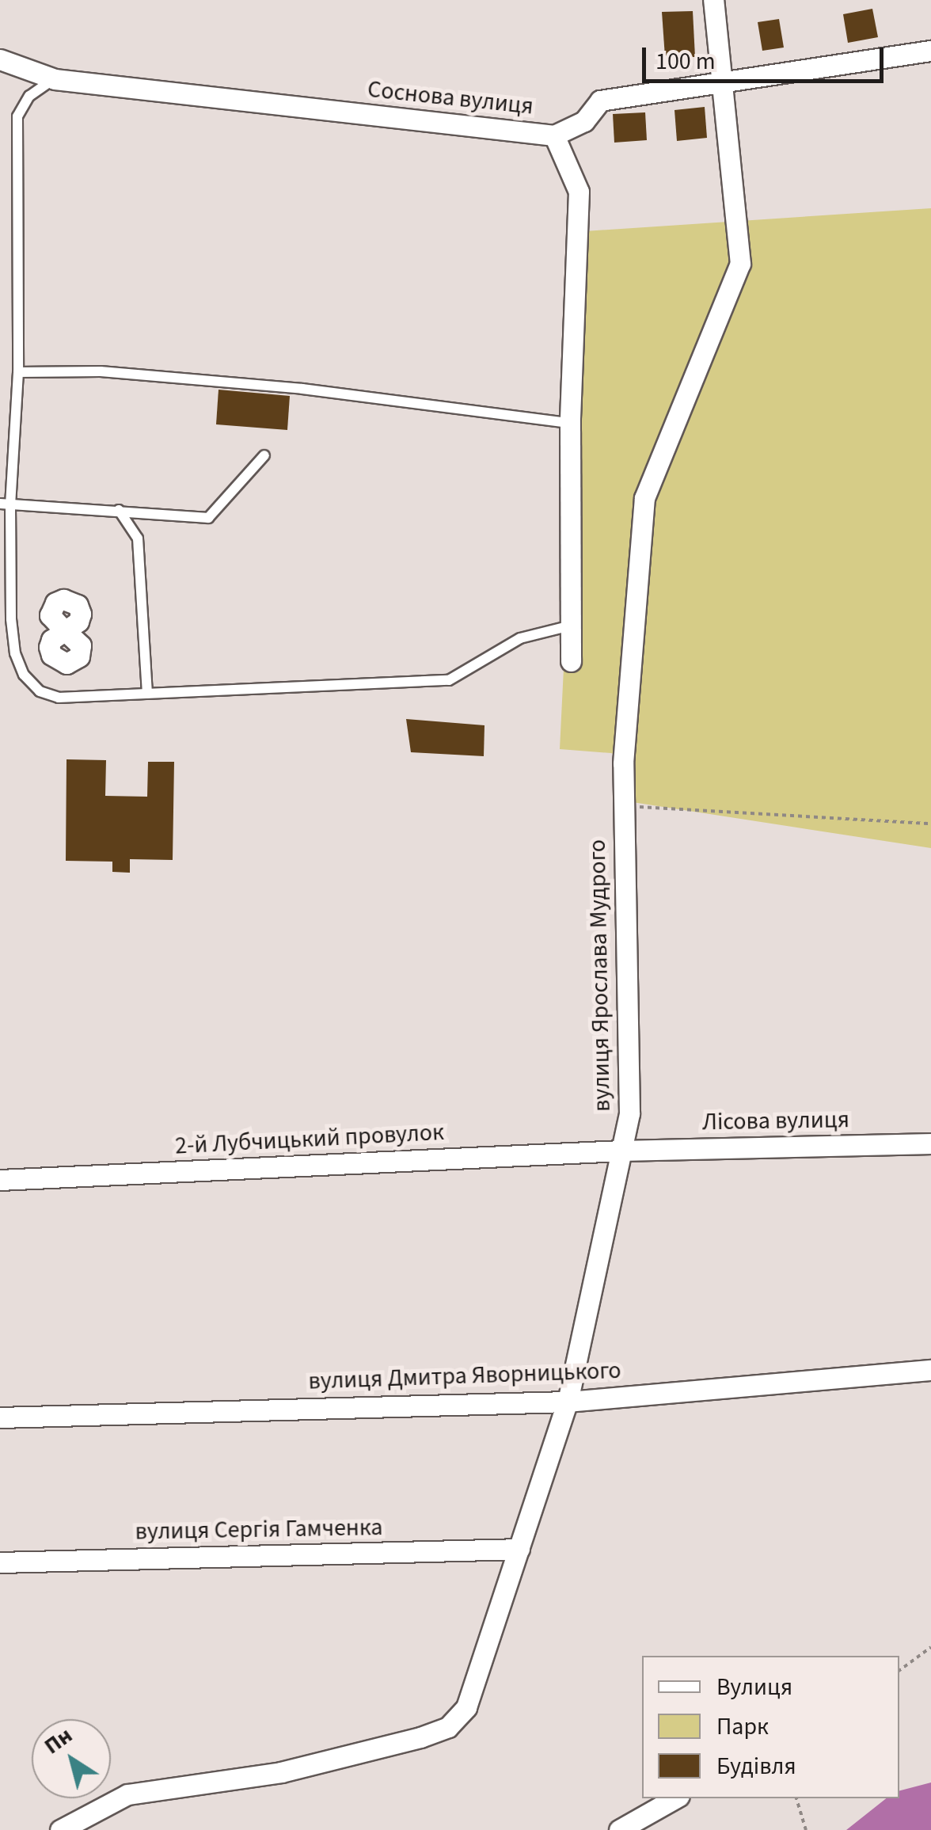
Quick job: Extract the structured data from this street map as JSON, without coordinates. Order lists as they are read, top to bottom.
{
  "streets": {
    "street": [
      "Соснова вулиця",
      "вулиця Ярослава Мудрого",
      "Лісова вулиця",
      "2-й Лубчицький провулок",
      "вулиця Дмитра Яворницького",
      "вулиця Сергія Гамченка"
    ]
  },
  "crossings": [
    ["Соснова вулиця", "вулиця Ярослава Мудрого"],
    ["вулиця Ярослава Мудрого", "Лісова вулиця"],
    ["вулиця Ярослава Мудрого", "2-й Лубчицький провулок"],
    ["вулиця Ярослава Мудрого", "вулиця Дмитра Яворницького"],
    ["вулиця Ярослава Мудрого", "вулиця Сергія Гамченка"],
    ["Лісова вулиця", "2-й Лубчицький провулок"]
  ],
  "legend": ["Вулиця", "Парк", "Будівля"],
  "scale_bar": "100 m",
  "north": "top left"
}
